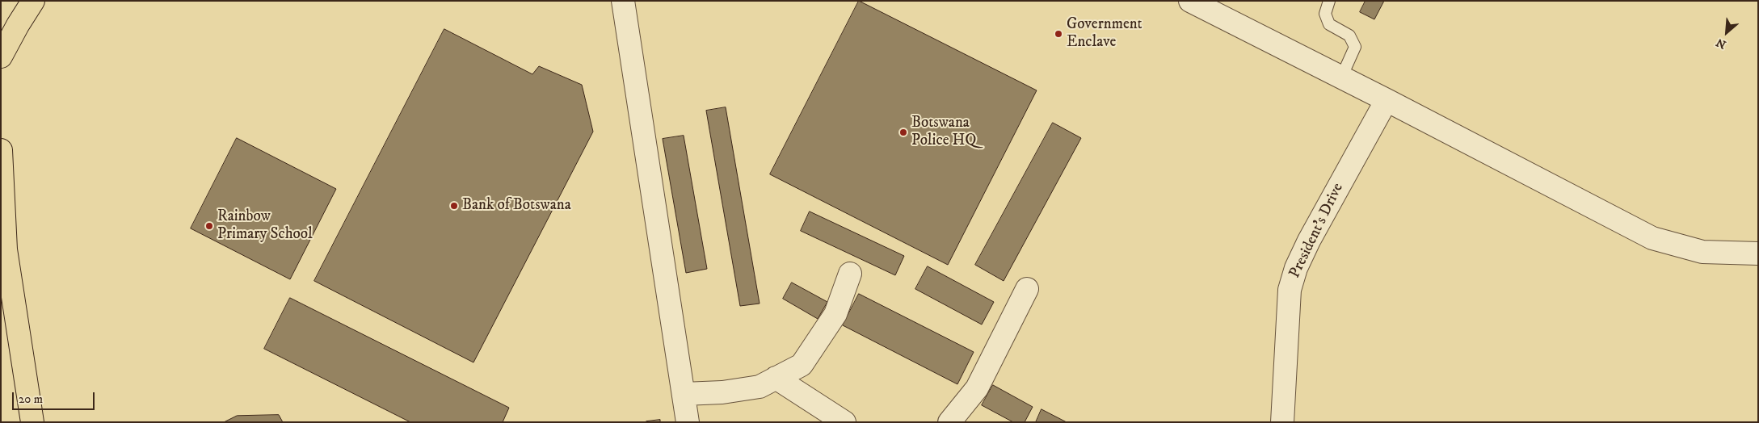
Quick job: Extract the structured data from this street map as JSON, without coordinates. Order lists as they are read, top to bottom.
{
  "streets": {
    "street": ["President's Drive"]
  },
  "places": [
    "Government Enclave",
    "Botswana Police HQ",
    "Bank of Botswana",
    "Rainbow Primary School"
  ],
  "scale_bar": "20 m",
  "north": "bottom left"
}
